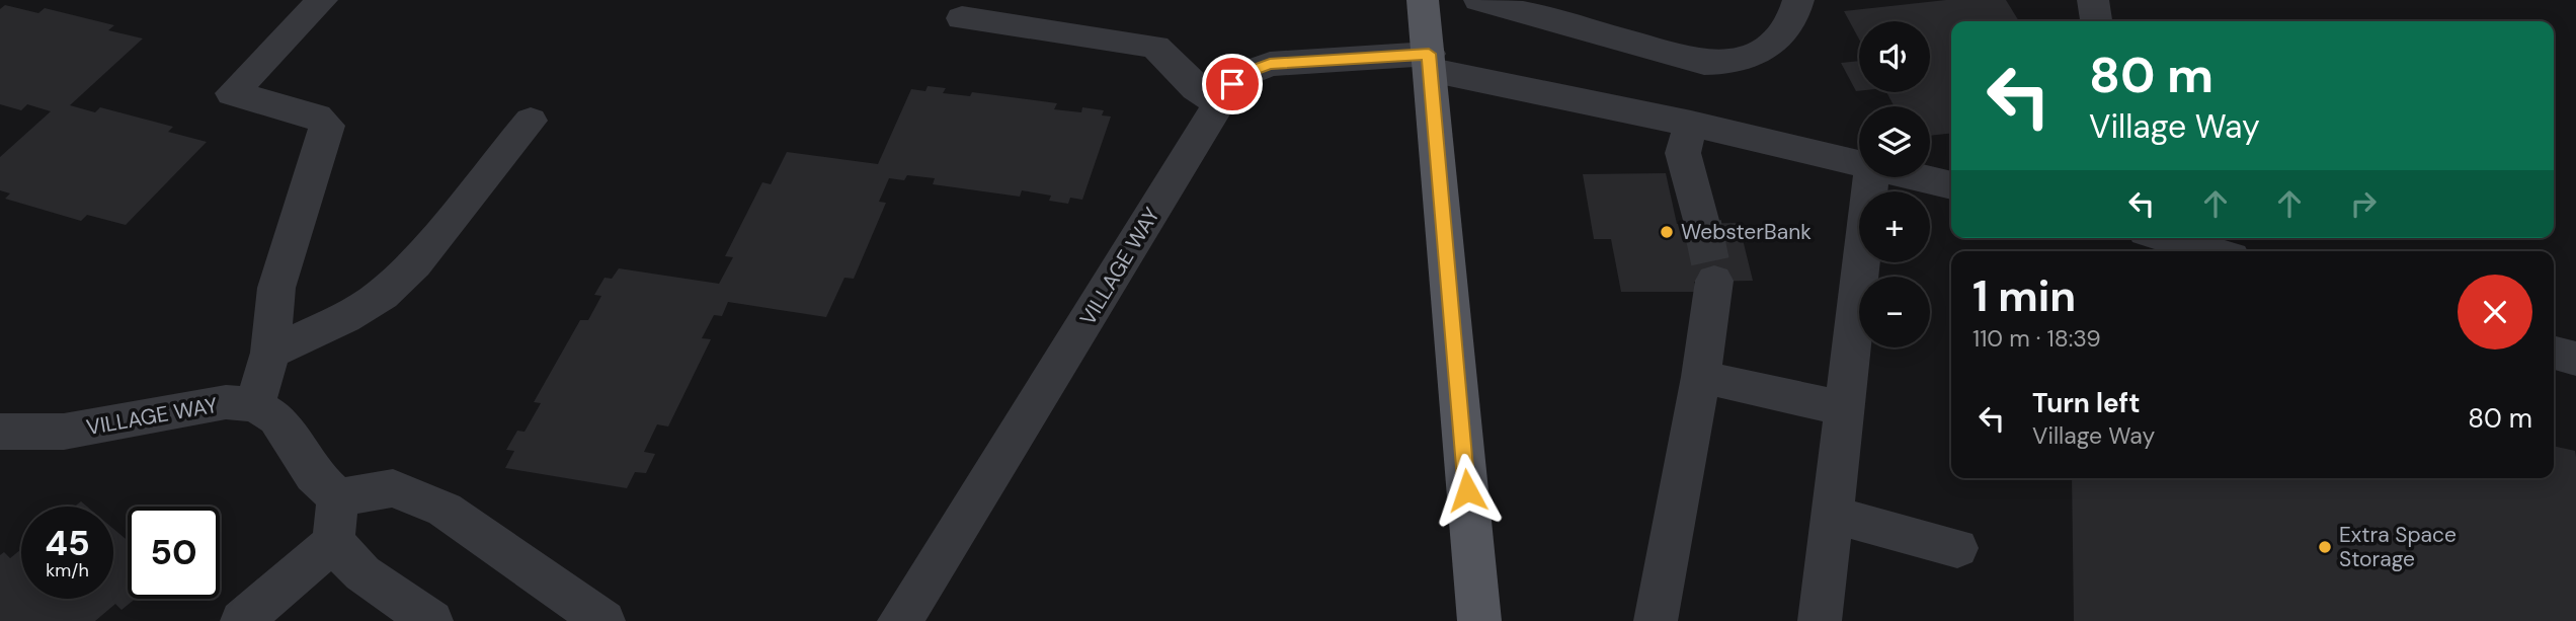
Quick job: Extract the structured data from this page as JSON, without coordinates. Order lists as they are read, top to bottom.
{
  "streets": {
    "street": ["VILLAGE WAY"]
  },
  "places": ["WebsterBank", "Extra Space Storage"],
  "page": {
    "map_buttons": ["+", "−"],
    "turn": ["80 m", "Village Way"],
    "heading": ["1 min", "110 m · 18:39"],
    "list": [
      {
        "name": "Turn left",
        "note": "Village Way",
        "value": "80 m"
      }
    ],
    "speed": "45 km/h",
    "limit": "50"
  }
}
